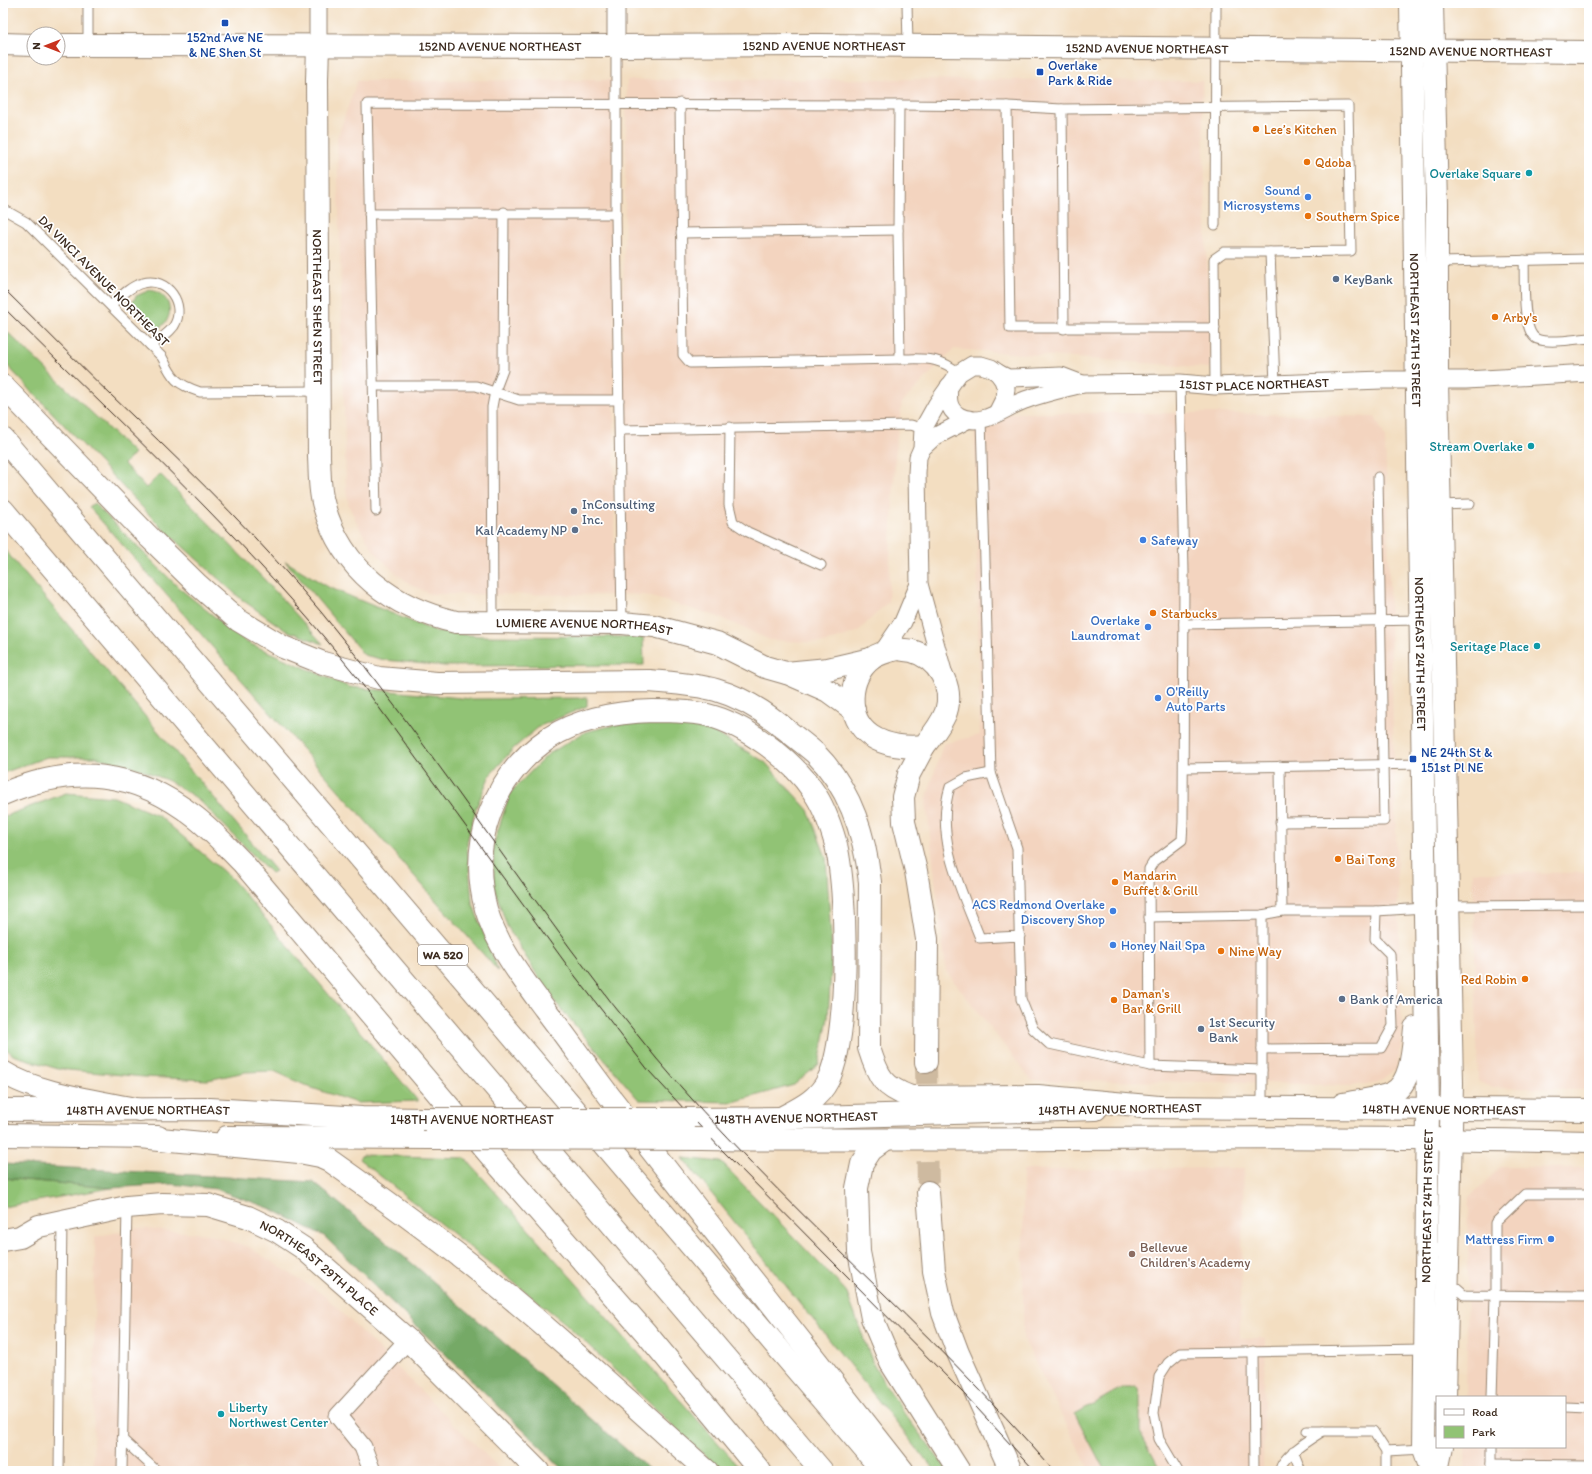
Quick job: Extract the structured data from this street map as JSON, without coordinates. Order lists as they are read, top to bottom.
{
  "streets": {
    "main road": [
      "152ND AVENUE NORTHEAST",
      "NORTHEAST SHEN STREET",
      "NORTHEAST 24TH STREET",
      "LUMIERE AVENUE NORTHEAST",
      "WA 520",
      "148TH AVENUE NORTHEAST",
      "NORTHEAST 29TH PLACE"
    ],
    "street": ["151ST PLACE NORTHEAST"],
    "lane": ["DA VINCI AVENUE NORTHEAST"]
  },
  "crossings": [
    ["152ND AVENUE NORTHEAST", "NORTHEAST SHEN STREET"],
    ["152ND AVENUE NORTHEAST", "NORTHEAST 24TH STREET"],
    ["DA VINCI AVENUE NORTHEAST", "NORTHEAST SHEN STREET"],
    ["NORTHEAST SHEN STREET", "LUMIERE AVENUE NORTHEAST"],
    ["NORTHEAST 24TH STREET", "151ST PLACE NORTHEAST"],
    ["NORTHEAST 24TH STREET", "148TH AVENUE NORTHEAST"]
  ],
  "places": {
    "transit": ["152nd Ave NE & NE Shen St", "Overlake Park & Ride", "NE 24th St & 151st Pl NE"],
    "other": [
      "Lee’s Kitchen",
      "Qdoba",
      "Overlake Square",
      "Sound Microsystems",
      "Southern Spice",
      "KeyBank",
      "Arby's",
      "Stream Overlake",
      "InConsulting Inc.",
      "Kal Academy NP",
      "Safeway",
      "Starbucks",
      "Overlake Laundromat",
      "Seritage Place",
      "O'Reilly Auto Parts",
      "Bai Tong",
      "Mandarin Buffet & Grill",
      "ACS Redmond Overlake Discovery Shop",
      "Honey Nail Spa",
      "Nine Way",
      "Red Robin",
      "Bank of America",
      "Daman's Bar & Grill",
      "1st Security Bank",
      "Mattress Firm",
      "Bellevue Children's Academy",
      "Liberty Northwest Center"
    ]
  },
  "legend": ["Road", "Park"],
  "north": "left"
}
